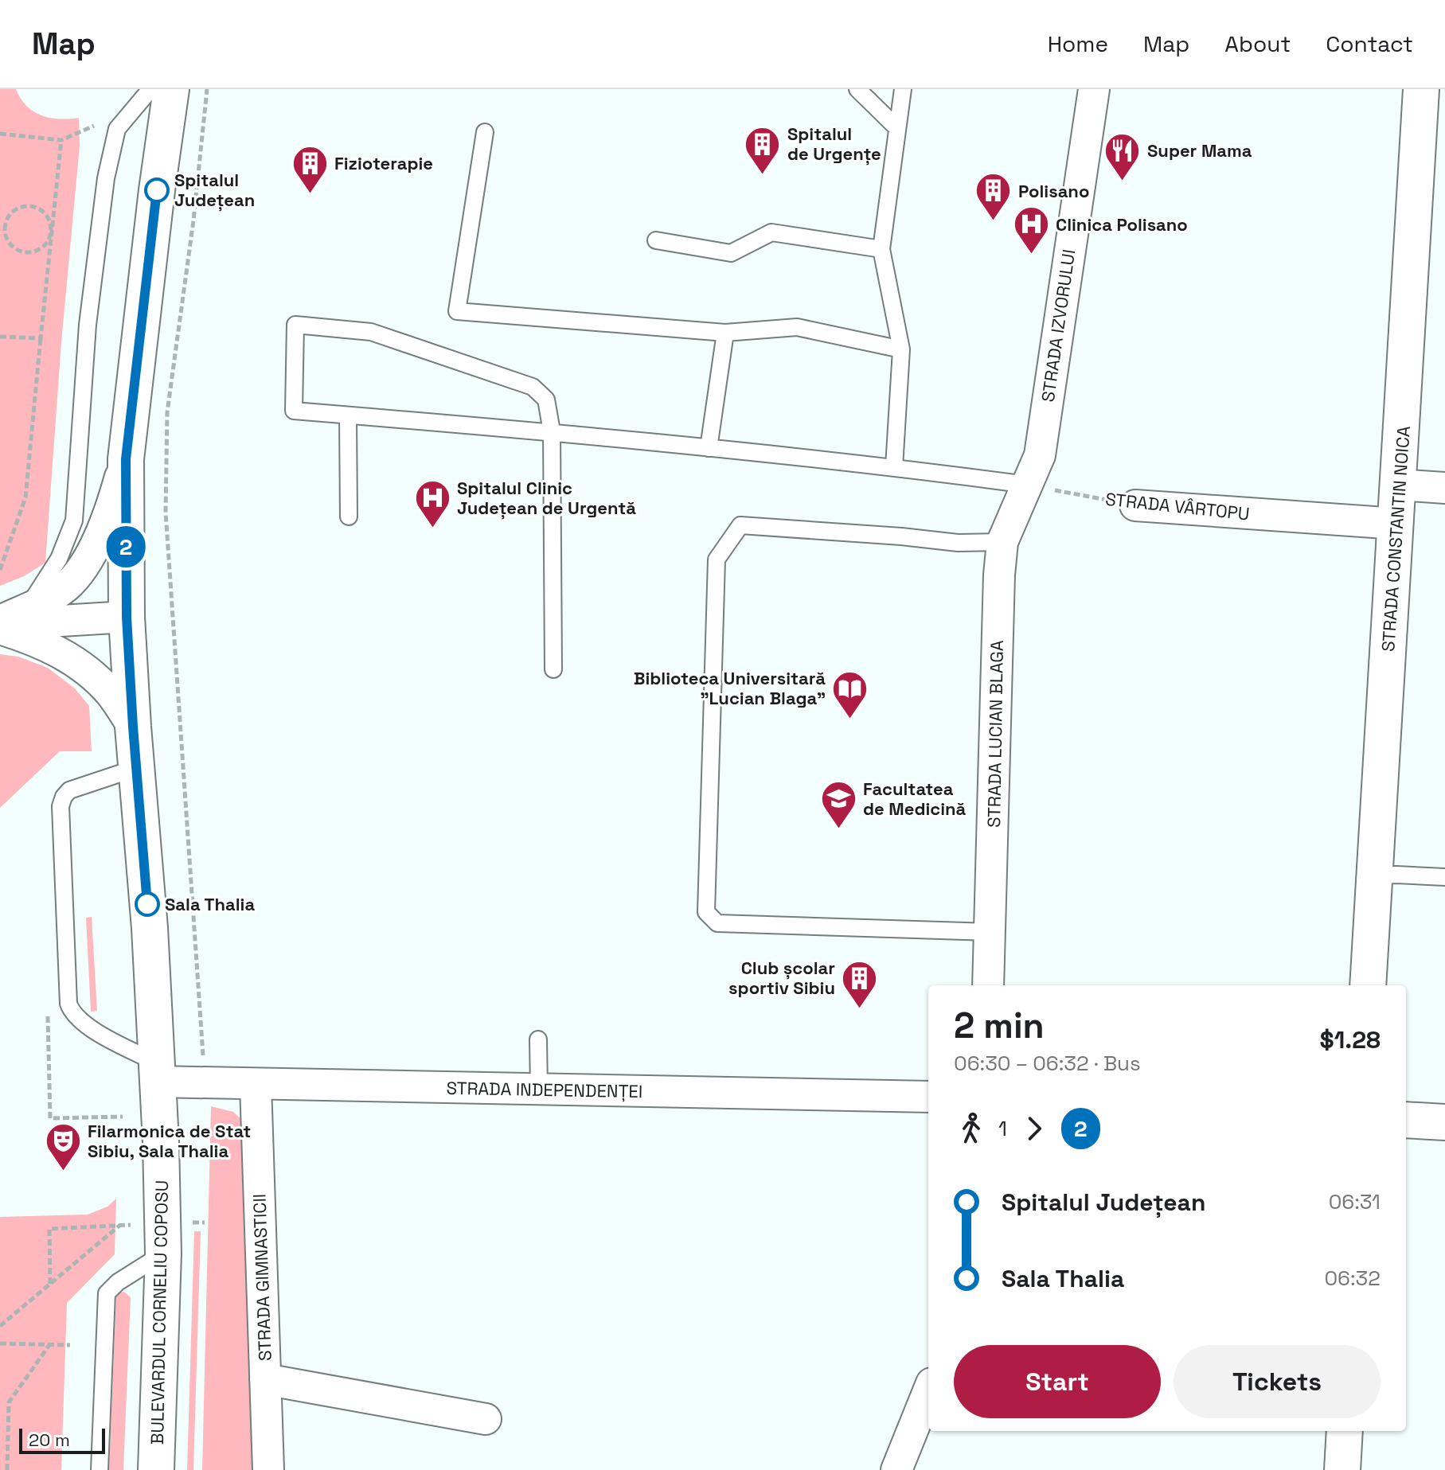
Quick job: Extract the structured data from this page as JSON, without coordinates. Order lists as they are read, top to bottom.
{
  "streets": {
    "main road": ["STRADA CONSTANTIN NOICA", "BULEVARDUL CORNELIU COPOSU"],
    "street": [
      "STRADA IZVORULUI",
      "STRADA VÂRTOPU",
      "STRADA LUCIAN BLAGA",
      "STRADA INDEPENDENȚEI",
      "STRADA GIMNASTICII"
    ]
  },
  "crossings": [
    ["STRADA IZVORULUI", "STRADA VÂRTOPU"],
    ["STRADA IZVORULUI", "STRADA LUCIAN BLAGA"],
    ["STRADA VÂRTOPU", "STRADA CONSTANTIN NOICA"],
    ["STRADA VÂRTOPU", "STRADA LUCIAN BLAGA"],
    ["STRADA INDEPENDENȚEI", "STRADA GIMNASTICII"],
    ["STRADA INDEPENDENȚEI", "BULEVARDUL CORNELIU COPOSU"]
  ],
  "places": {
    "building": [
      "Spitalul de Urgențe",
      "Fizioterapie",
      "Polisano",
      "Club școlar sportiv Sibiu"
    ],
    "restaurant": ["Super Mama"],
    "other": ["Spitalul Județean", "Sala Thalia"],
    "hospital": ["Clinica Polisano", "Spitalul Clinic Județean de Urgentă"],
    "library": ["Biblioteca Universitară \"Lucian Blaga\""],
    "school or university": ["Facultatea de Medicină"],
    "theatre": ["Filarmonica de Stat Sibiu, Sala Thalia"]
  },
  "lines": ["bus line 2"],
  "scale_bar": "20 m",
  "page": {
    "header": "Map",
    "nav": [
      "Home",
      "Map",
      "About",
      "Contact"
    ],
    "on_map": "2",
    "heading": ["2 min", "06:30 – 06:32 · Bus", "$1.28"],
    "legs": ["1", "2"],
    "list": [
      {
        "name": "Spitalul Județean",
        "value": "06:31"
      },
      {
        "name": "Sala Thalia",
        "value": "06:32"
      }
    ],
    "buttons": ["Start", "Tickets"],
    "scale": "20 m"
  }
}
